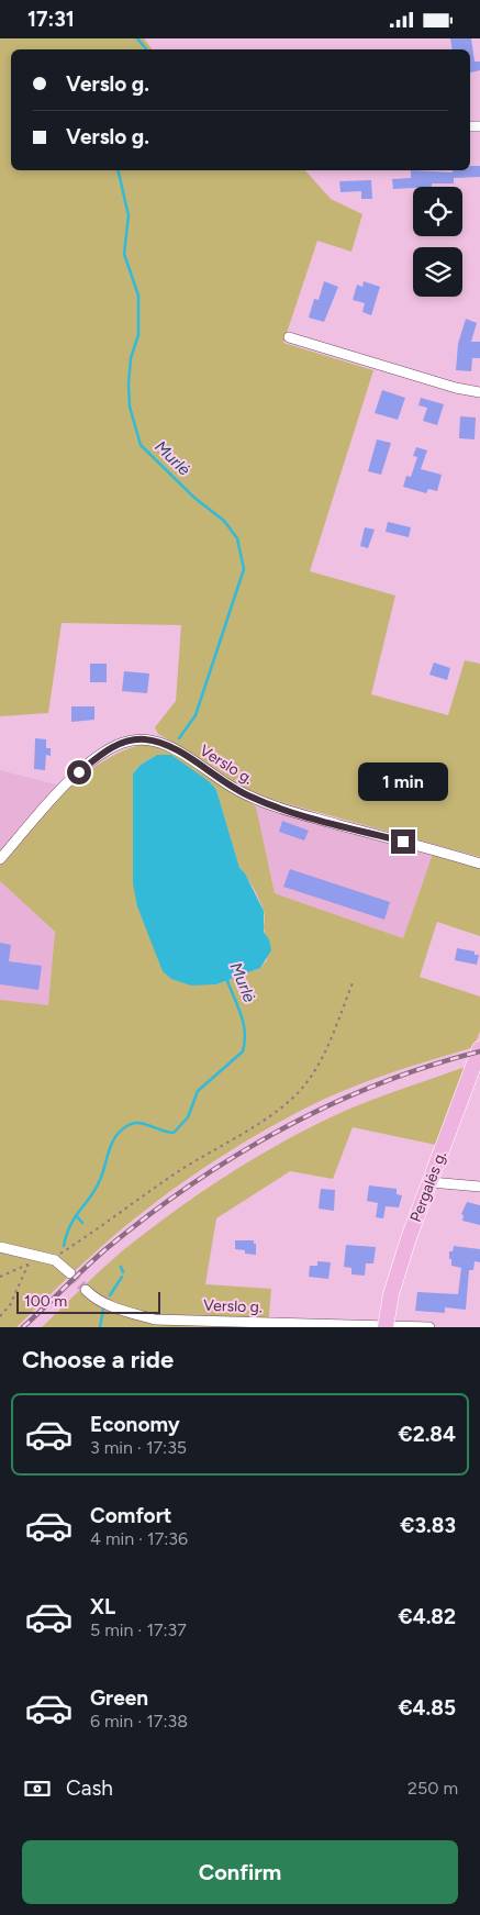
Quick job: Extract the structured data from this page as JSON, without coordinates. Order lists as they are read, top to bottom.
{
  "streets": {
    "main road": ["Pergalės g."],
    "street": ["Verslo g."]
  },
  "crossings": [
    ["Verslo g.", "Pergalės g."]
  ],
  "water": ["Murlė"],
  "scale_bar": "100 m",
  "page": {
    "status": "17:31",
    "banner": ["Verslo g.", "Verslo g."],
    "bubble": "1 min",
    "scale": "100 m",
    "heading": "Choose a ride",
    "list": [
      {
        "name": "Economy",
        "note": "3 min · 17:35",
        "value": "€2.84"
      },
      {
        "name": "Comfort",
        "note": "4 min · 17:36",
        "value": "€3.83"
      },
      {
        "name": "XL",
        "note": "5 min · 17:37",
        "value": "€4.82"
      },
      {
        "name": "Green",
        "note": "6 min · 17:38",
        "value": "€4.85"
      }
    ],
    "pay": ["Cash", "250 m"],
    "buttons": "Confirm"
  }
}
